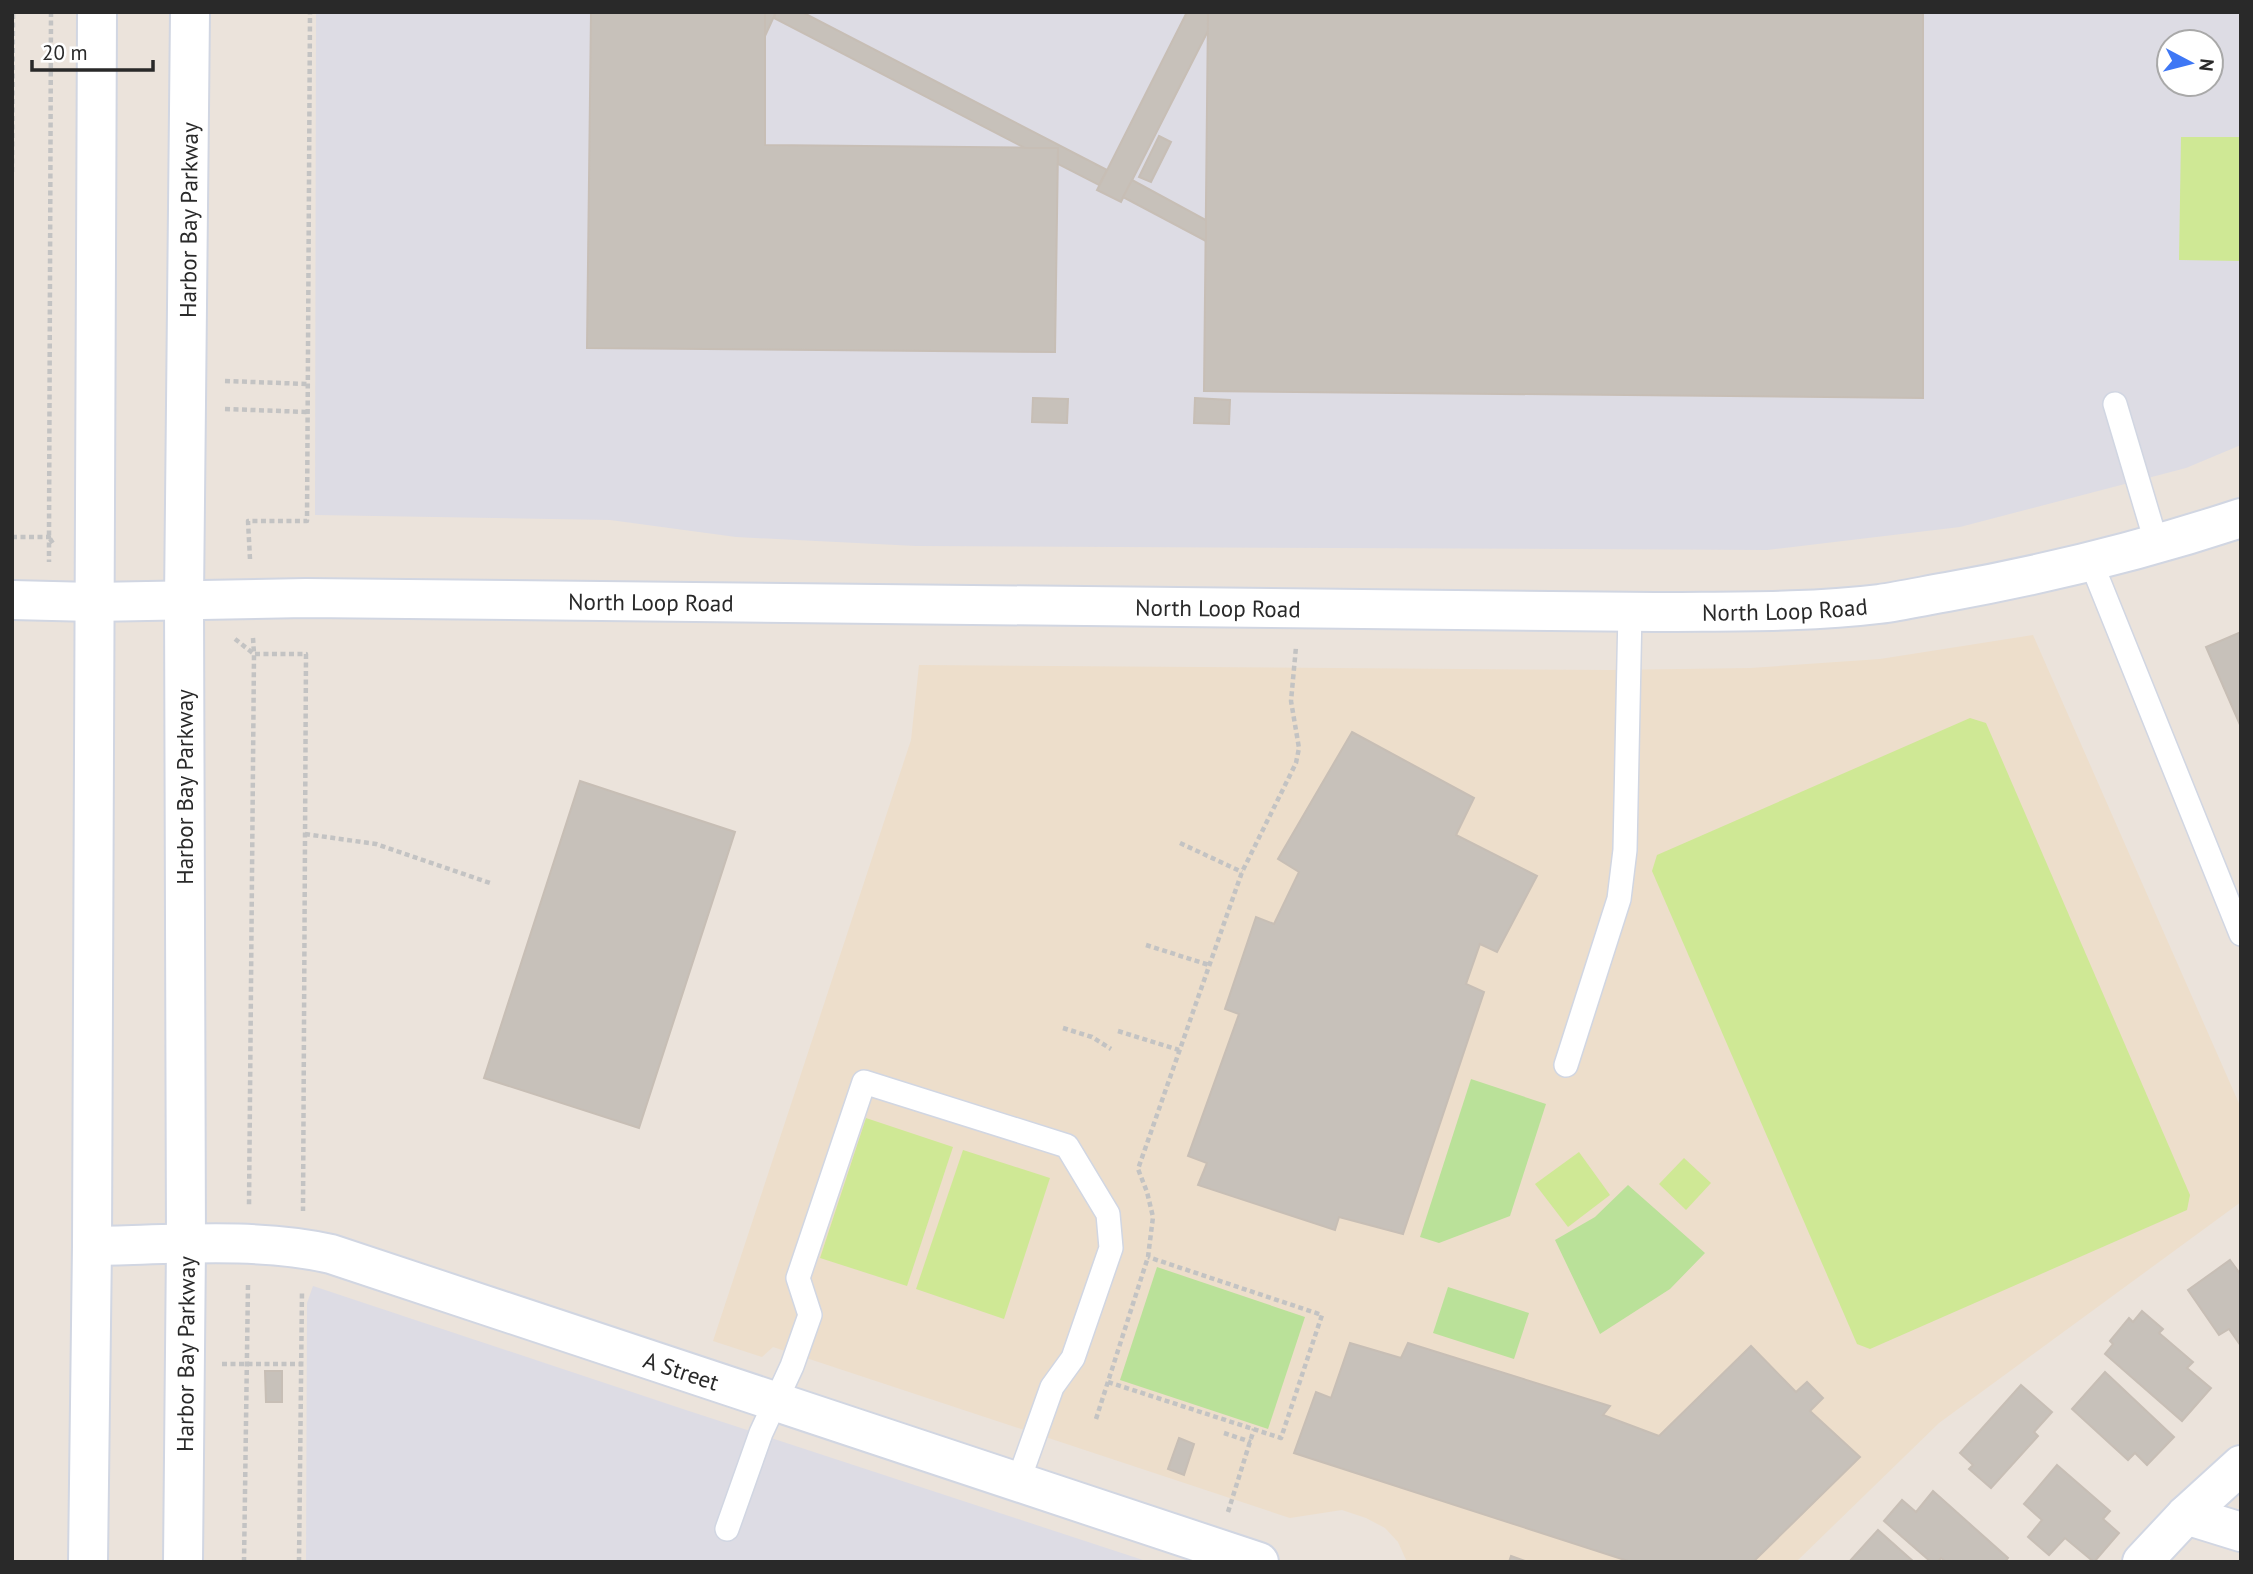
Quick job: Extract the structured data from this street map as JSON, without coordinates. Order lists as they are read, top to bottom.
{
  "streets": {
    "street": ["Harbor Bay Parkway", "North Loop Road", "A Street"]
  },
  "crossings": [
    ["Harbor Bay Parkway", "North Loop Road"],
    ["Harbor Bay Parkway", "A Street"]
  ],
  "scale_bar": "20 m",
  "north": "right"
}
